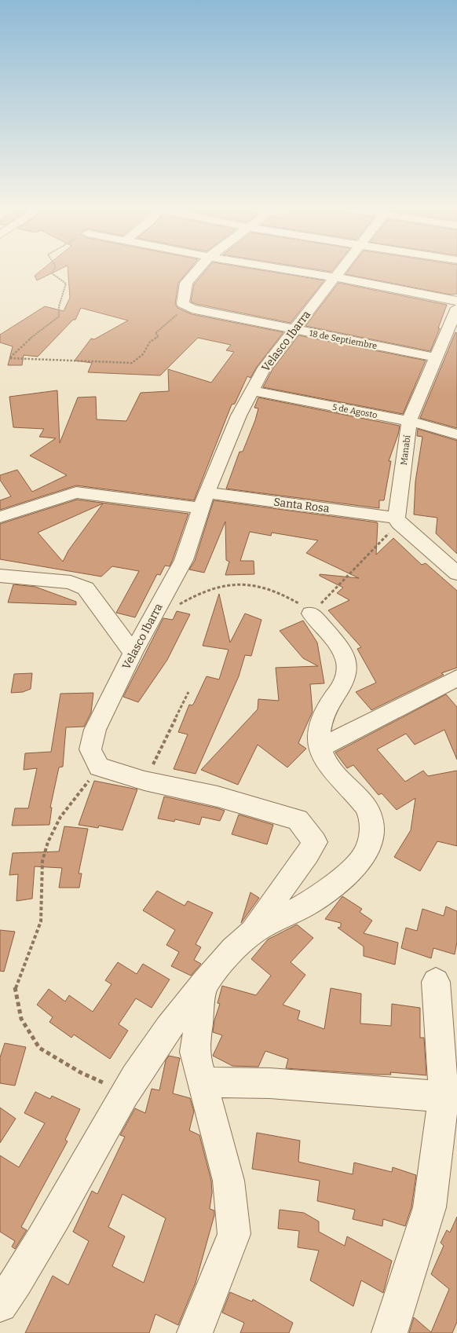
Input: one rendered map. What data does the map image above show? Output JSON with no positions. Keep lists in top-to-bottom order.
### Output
{
  "streets": {
    "street": [
      "18 de Septiembre",
      "Velasco Ibarra",
      "5 de Agosto",
      "Manabí",
      "Santa Rosa"
    ]
  },
  "crossings": [
    ["18 de Septiembre", "Velasco Ibarra"],
    ["18 de Septiembre", "Manabí"],
    ["Velasco Ibarra", "5 de Agosto"],
    ["Velasco Ibarra", "Santa Rosa"],
    ["5 de Agosto", "Manabí"],
    ["Manabí", "Santa Rosa"]
  ]
}
